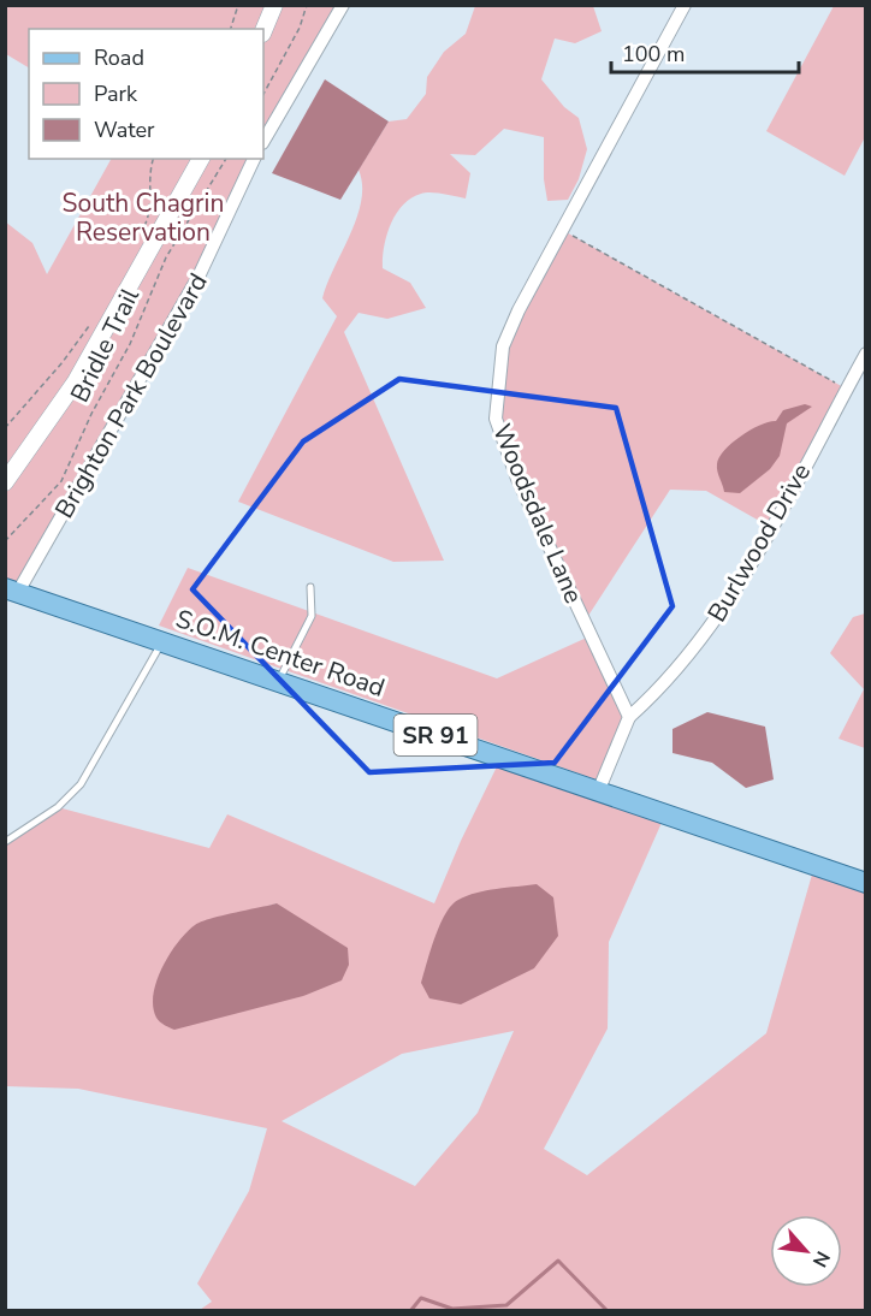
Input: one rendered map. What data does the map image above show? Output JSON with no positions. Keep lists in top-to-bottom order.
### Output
{
  "streets": {
    "main road": ["S.O.M. Center Road", "SR 91"],
    "street": ["Brighton Park Boulevard", "Woodsdale Lane", "Burlwood Drive"],
    "path": ["Bridle Trail"]
  },
  "crossings": [
    ["Brighton Park Boulevard", "S.O.M. Center Road"],
    ["Woodsdale Lane", "Burlwood Drive"]
  ],
  "parks": ["South Chagrin Reservation"],
  "legend": ["Road", "Park", "Water"],
  "scale_bar": "100 m",
  "north": "bottom right"
}
